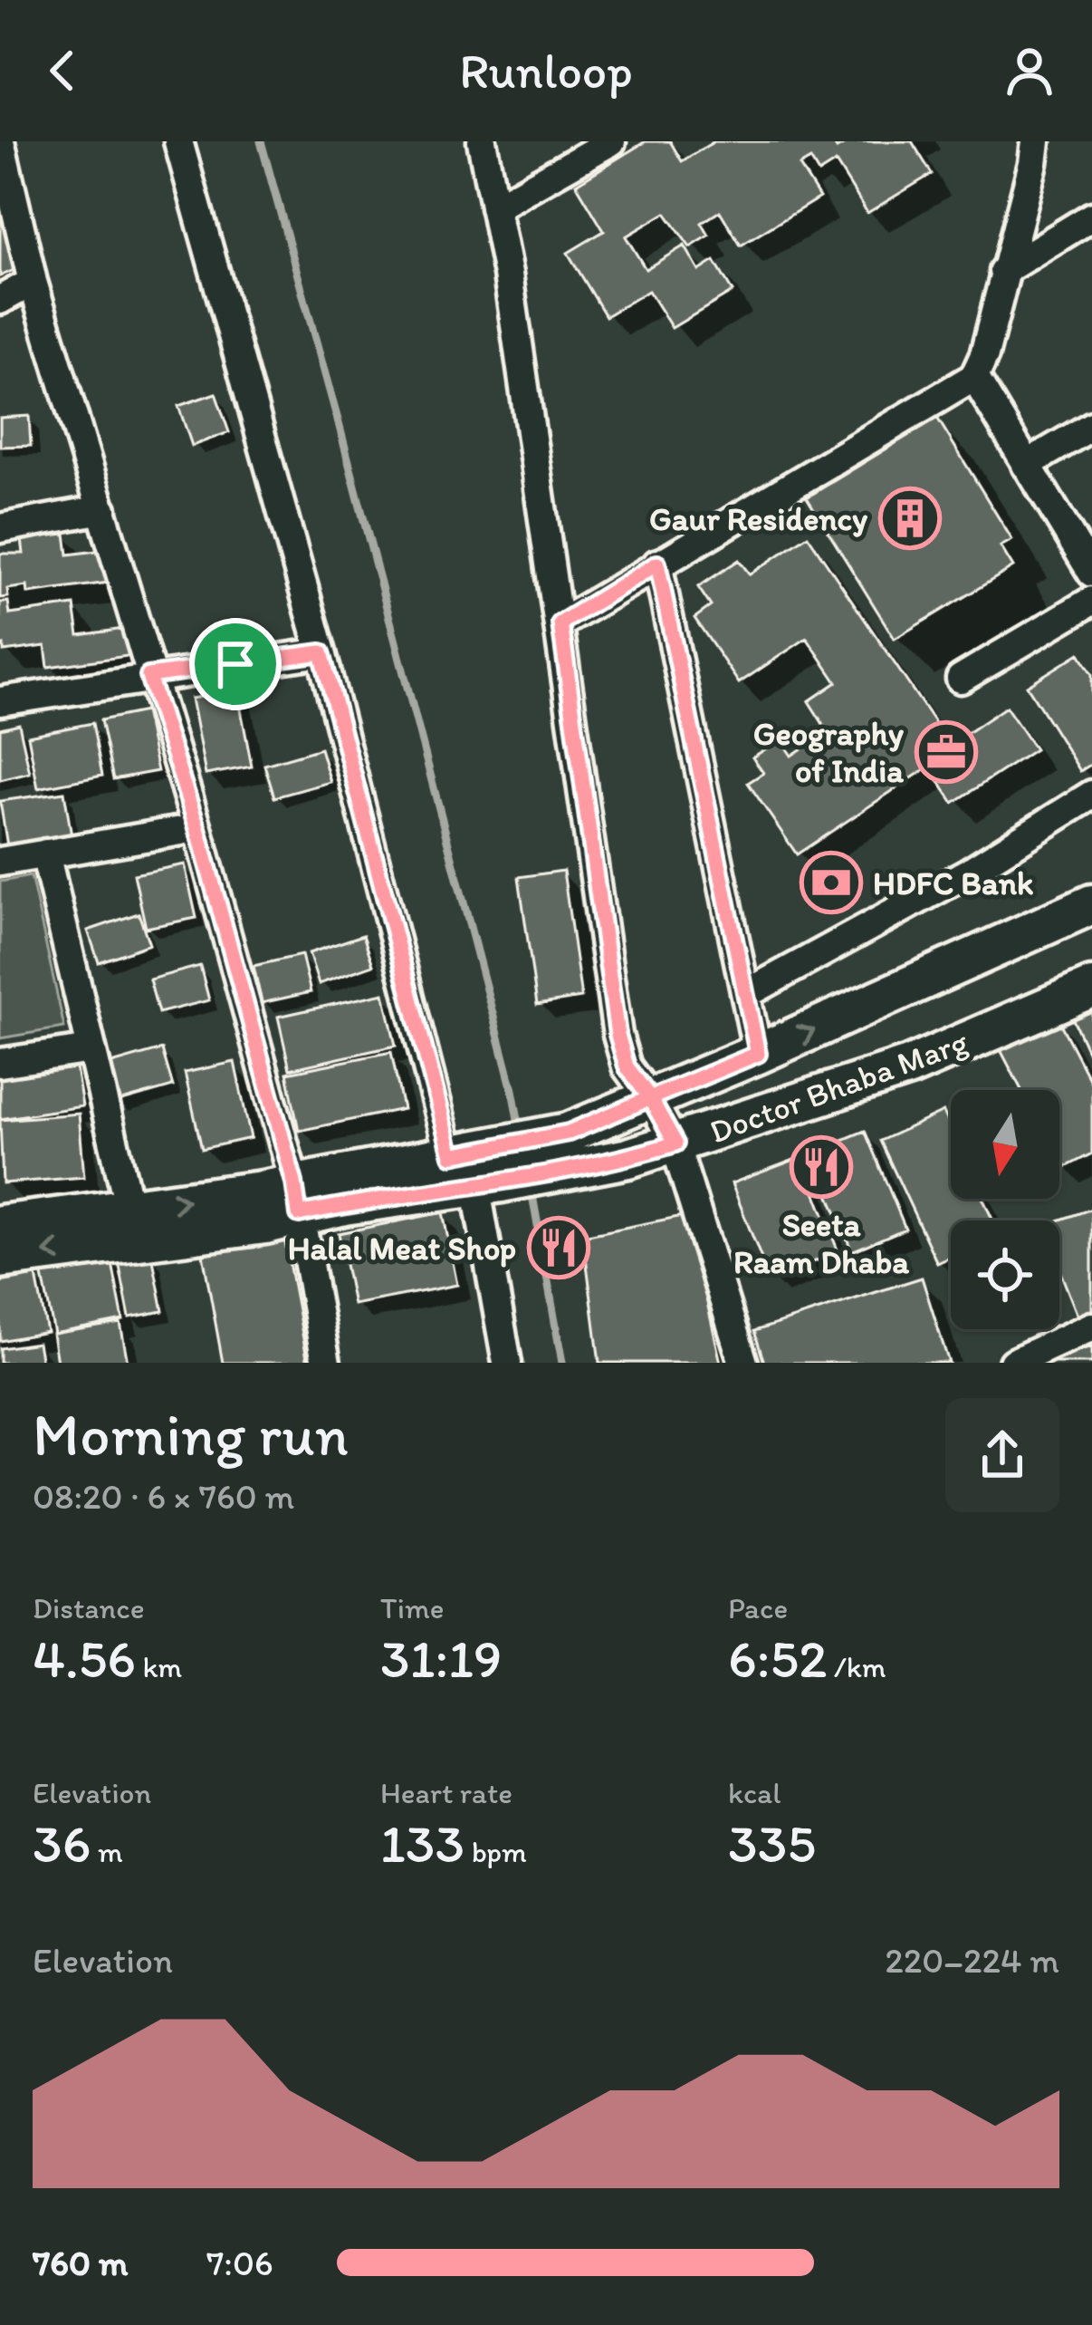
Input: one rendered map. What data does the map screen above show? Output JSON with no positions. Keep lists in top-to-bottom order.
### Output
{
  "streets": {
    "street": ["Doctor Bhaba Marg"]
  },
  "places": {
    "building": ["Gaur Residency"],
    "office": ["Geography of India"],
    "bank": ["HDFC Bank"],
    "restaurant": ["Seeta Raam Dhaba", "Halal Meat Shop"]
  },
  "north": "bottom",
  "page": {
    "header": "Runloop",
    "heading": ["Morning run", "08:20 · 6 × 760 m"],
    "stats": [
      ["Distance", "4.56 km"],
      ["Time", "31:19"],
      ["Pace", "6:52 /km"],
      ["Elevation", "36 m"],
      ["Heart rate", "133 bpm"],
      ["kcal", "335"]
    ],
    "chart": ["Elevation", "220–224 m"],
    "list": [
      {
        "name": "760 m",
        "note": "7:06"
      }
    ]
  }
}
